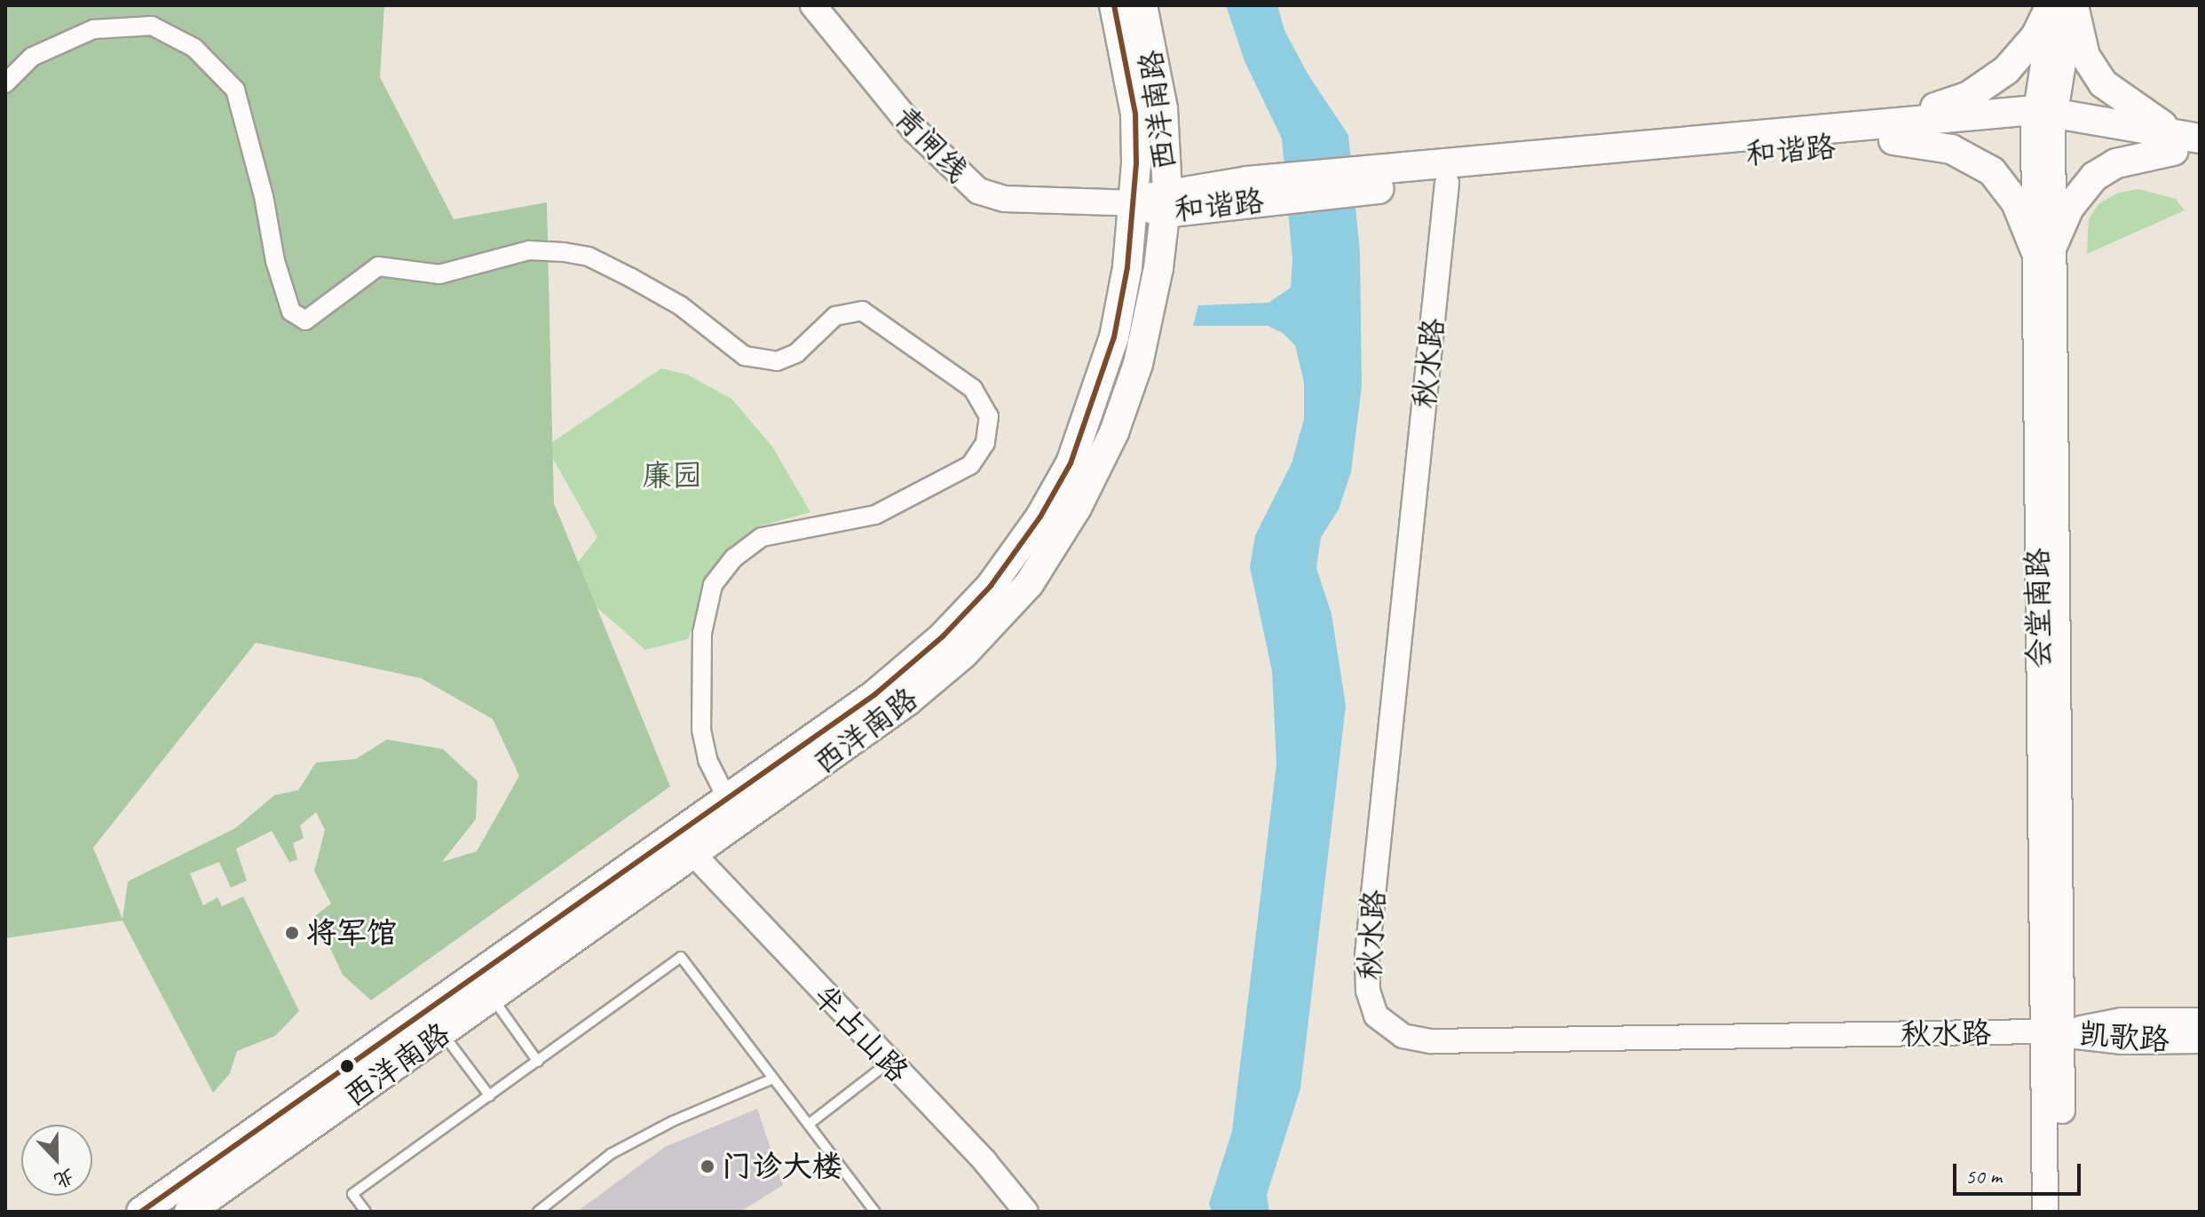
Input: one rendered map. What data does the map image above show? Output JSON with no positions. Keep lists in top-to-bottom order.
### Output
{
  "streets": {
    "main road": [
      "西洋南路",
      "青闸线",
      "和谐路",
      "会堂南路",
      "凯歌路"
    ],
    "street": ["秋水路", "半占山路"]
  },
  "crossings": [
    ["西洋南路", "青闸线"],
    ["西洋南路", "和谐路"],
    ["西洋南路", "半占山路"],
    ["青闸线", "和谐路"],
    ["和谐路", "秋水路"],
    ["和谐路", "会堂南路"],
    ["秋水路", "会堂南路"],
    ["秋水路", "凯歌路"],
    ["会堂南路", "凯歌路"]
  ],
  "parks": ["廉园"],
  "places": ["将军馆", "门诊大楼"],
  "scale_bar": "50 m",
  "north": "bottom"
}
